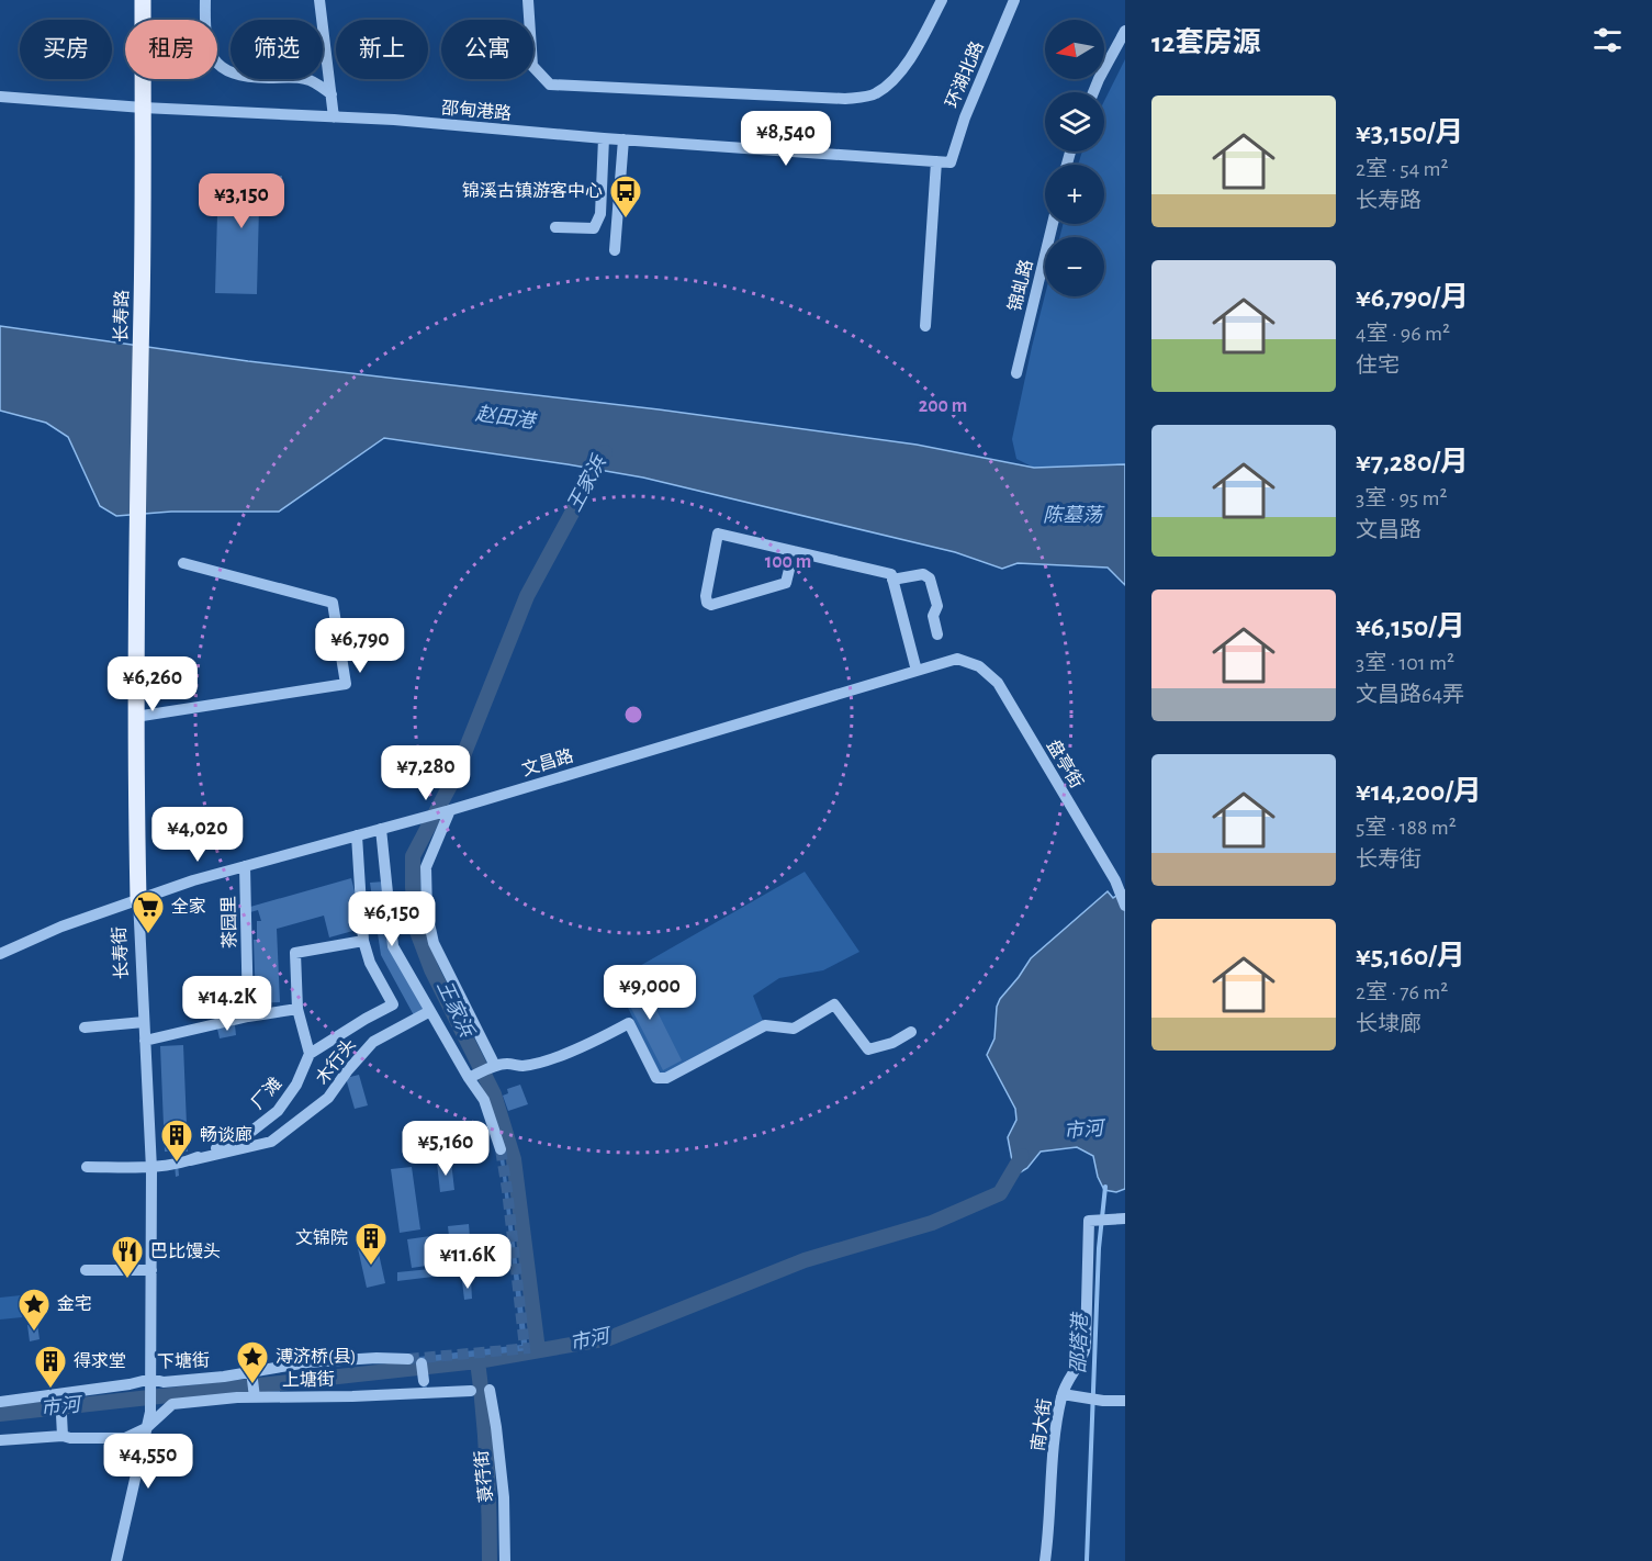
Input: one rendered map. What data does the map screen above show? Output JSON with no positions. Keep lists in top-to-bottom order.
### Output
{
  "streets": {
    "main road": ["长寿路", "长寿街"],
    "street": [
      "环湖北路",
      "邵甸港路",
      "锦虬路",
      "文昌路",
      "盘亭街",
      "茶园里",
      "木行头",
      "厂滩",
      "下塘街",
      "上塘街",
      "南大街",
      "菉荇街"
    ]
  },
  "crossings": [
    ["环湖北路", "邵甸港路"],
    ["邵甸港路", "长寿路"],
    ["长寿路", "长寿街"],
    ["文昌路", "盘亭街"],
    ["文昌路", "茶园里"],
    ["文昌路", "长寿街"],
    ["长寿街", "厂滩"],
    ["长寿街", "下塘街"],
    ["木行头", "厂滩"]
  ],
  "water": [
    "赵田港",
    "王家浜",
    "陈墓荡",
    "市河",
    "邵塔港"
  ],
  "places": {
    "bus stop": ["锦溪古镇游客中心"],
    "supermarket": ["全家"],
    "building": ["畅谈廊", "文锦院", "得求堂"],
    "restaurant": ["巴比馒头"],
    "place": ["金宅", "溥济桥(县)"]
  },
  "north": "left",
  "page": {
    "heading": "12套房源",
    "map_buttons": ["+", "−"],
    "chip": [
      "买房",
      "租房",
      "筛选",
      "新上",
      "公寓"
    ],
    "list": [
      {
        "name": "¥3,150/月",
        "note": "2室 · 54 m² · 长寿路"
      },
      {
        "name": "¥6,790/月",
        "note": "4室 · 96 m² · 住宅"
      },
      {
        "name": "¥7,280/月",
        "note": "3室 · 95 m² · 文昌路"
      },
      {
        "name": "¥6,150/月",
        "note": "3室 · 101 m² · 文昌路64弄"
      },
      {
        "name": "¥14,200/月",
        "note": "5室 · 188 m² · 长寿街"
      },
      {
        "name": "¥5,160/月",
        "note": "2室 · 76 m² · 长埭廊"
      }
    ],
    "price": [
      "¥8,540",
      "¥3,150",
      "¥6,790",
      "¥6,260",
      "¥7,280",
      "¥4,020",
      "¥6,150",
      "¥9,000",
      "¥14.2K",
      "¥5,160",
      "¥11.6K",
      "¥4,550"
    ]
  },
  "rings": ["200 m", "100 m"]
}
